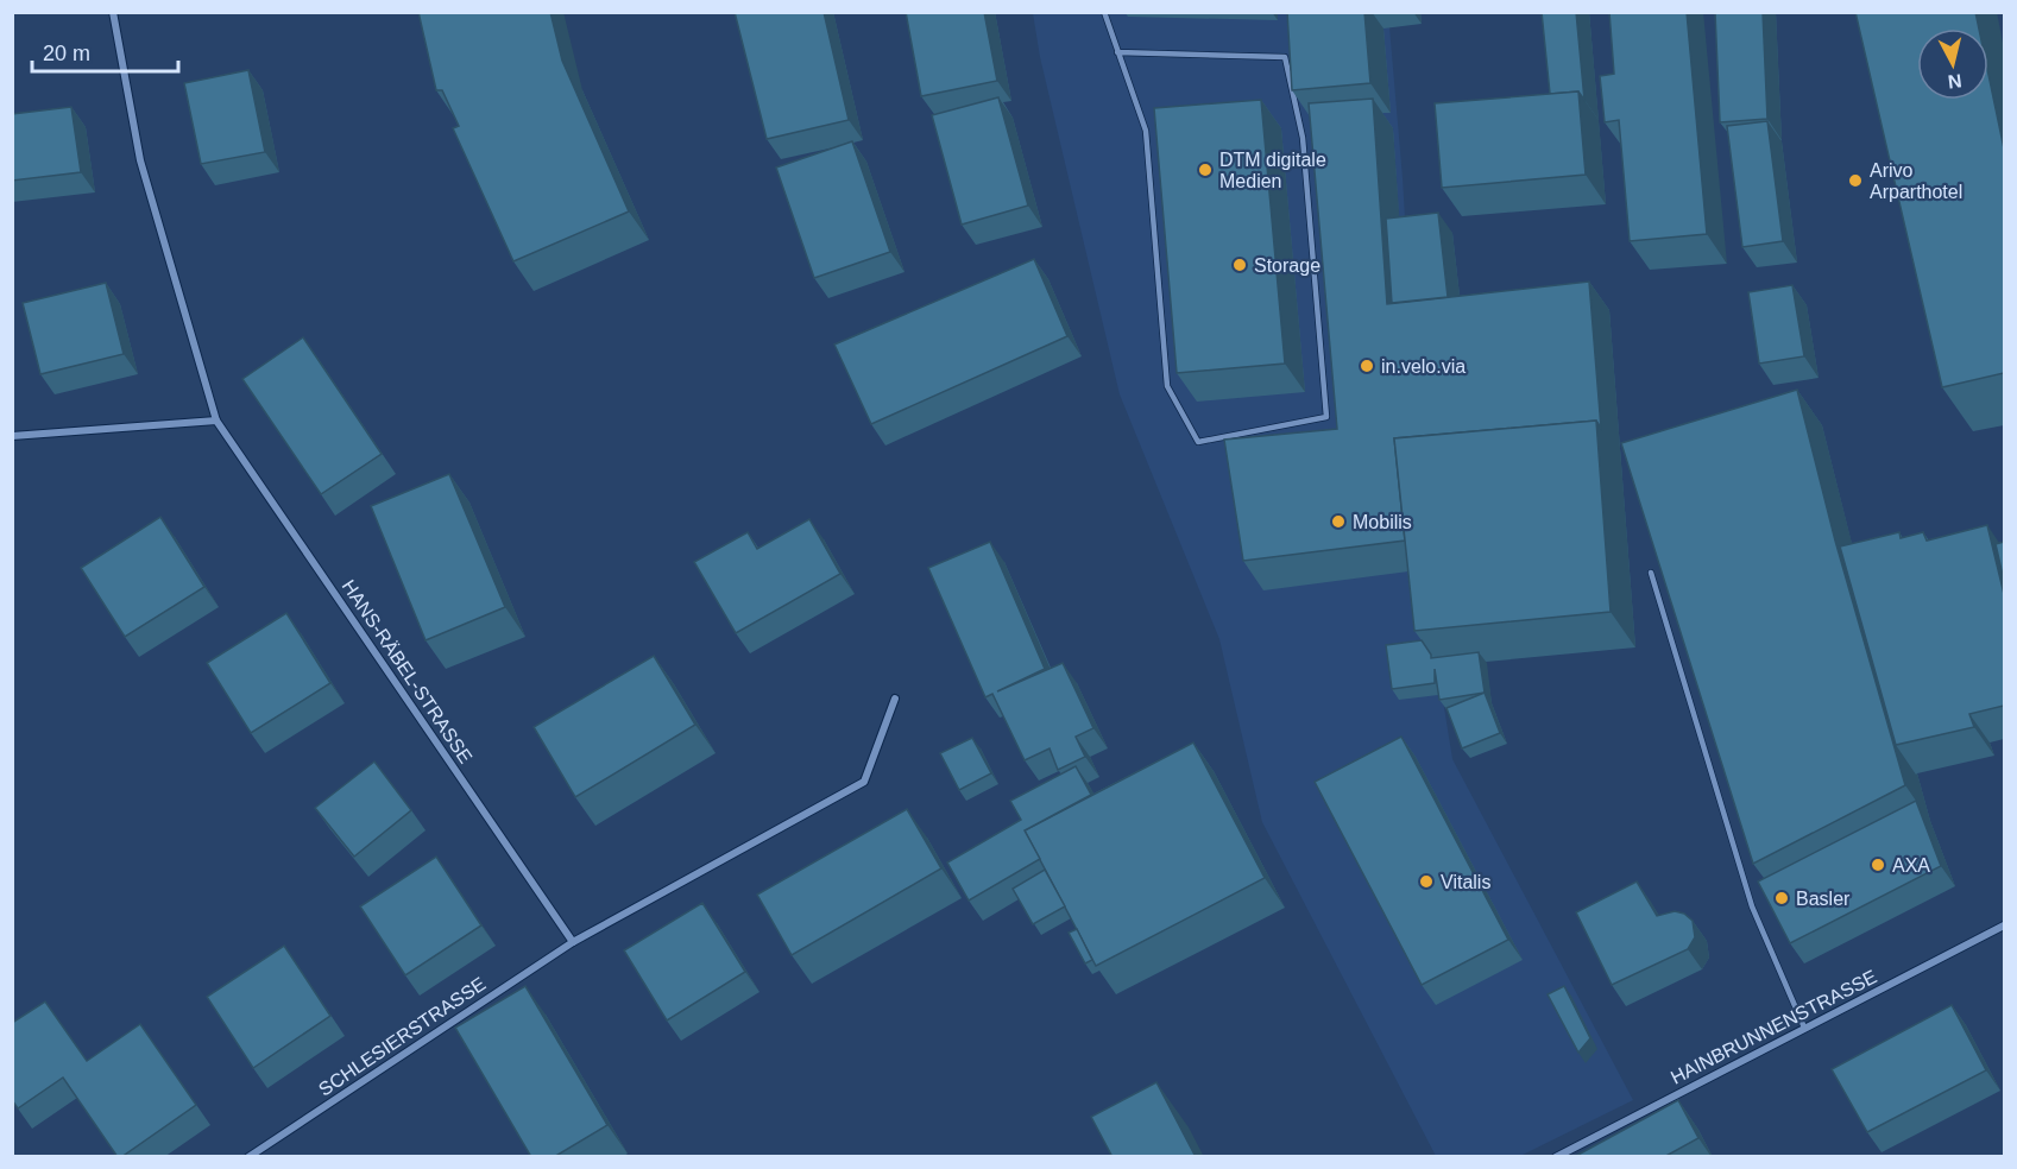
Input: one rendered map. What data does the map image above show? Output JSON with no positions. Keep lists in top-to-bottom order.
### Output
{
  "streets": {
    "street": ["HANS-RÄBEL-STRASSE", "HAINBRUNNENSTRASSE", "SCHLESIERSTRASSE"]
  },
  "crossings": [
    ["HANS-RÄBEL-STRASSE", "SCHLESIERSTRASSE"]
  ],
  "places": [
    "DTM digitale Medien",
    "Arivo Arparthotel",
    "Storage",
    "in.velo.via",
    "Mobilis",
    "AXA",
    "Vitalis",
    "Basler"
  ],
  "scale_bar": "20 m",
  "north": "bottom"
}
